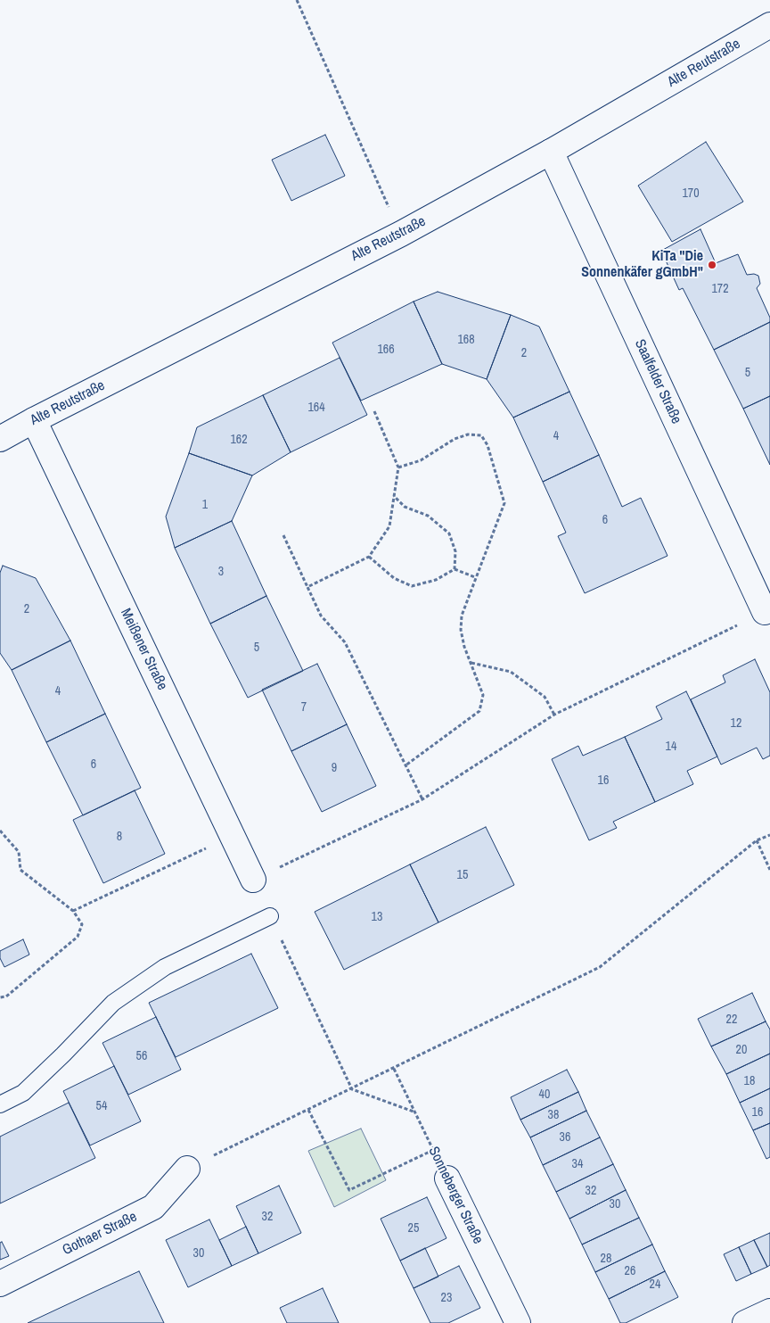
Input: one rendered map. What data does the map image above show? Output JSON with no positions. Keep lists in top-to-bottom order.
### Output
{
  "streets": {
    "street": [
      "Alte Reutstraße",
      "Saalfelder Straße",
      "Meißener Straße",
      "Sonneberger Straße",
      "Gothaer Straße"
    ]
  },
  "crossings": [
    ["Alte Reutstraße", "Saalfelder Straße"],
    ["Alte Reutstraße", "Meißener Straße"]
  ],
  "places": ["KiTa \"Die Sonnenkäfer gGmbH\""],
  "house_numbers": [
    "170",
    "172",
    "168",
    "166",
    "2",
    "5",
    "164",
    "4",
    "162",
    "1",
    "6",
    "3",
    "2",
    "5",
    "4",
    "7",
    "12",
    "14",
    "6",
    "9",
    "16",
    "8",
    "15",
    "13",
    "22",
    "20",
    "56",
    "18",
    "40",
    "54",
    "16",
    "38",
    "36",
    "34",
    "32",
    "30",
    "32",
    "25",
    "30",
    "28",
    "26",
    "24",
    "23"
  ]
}
